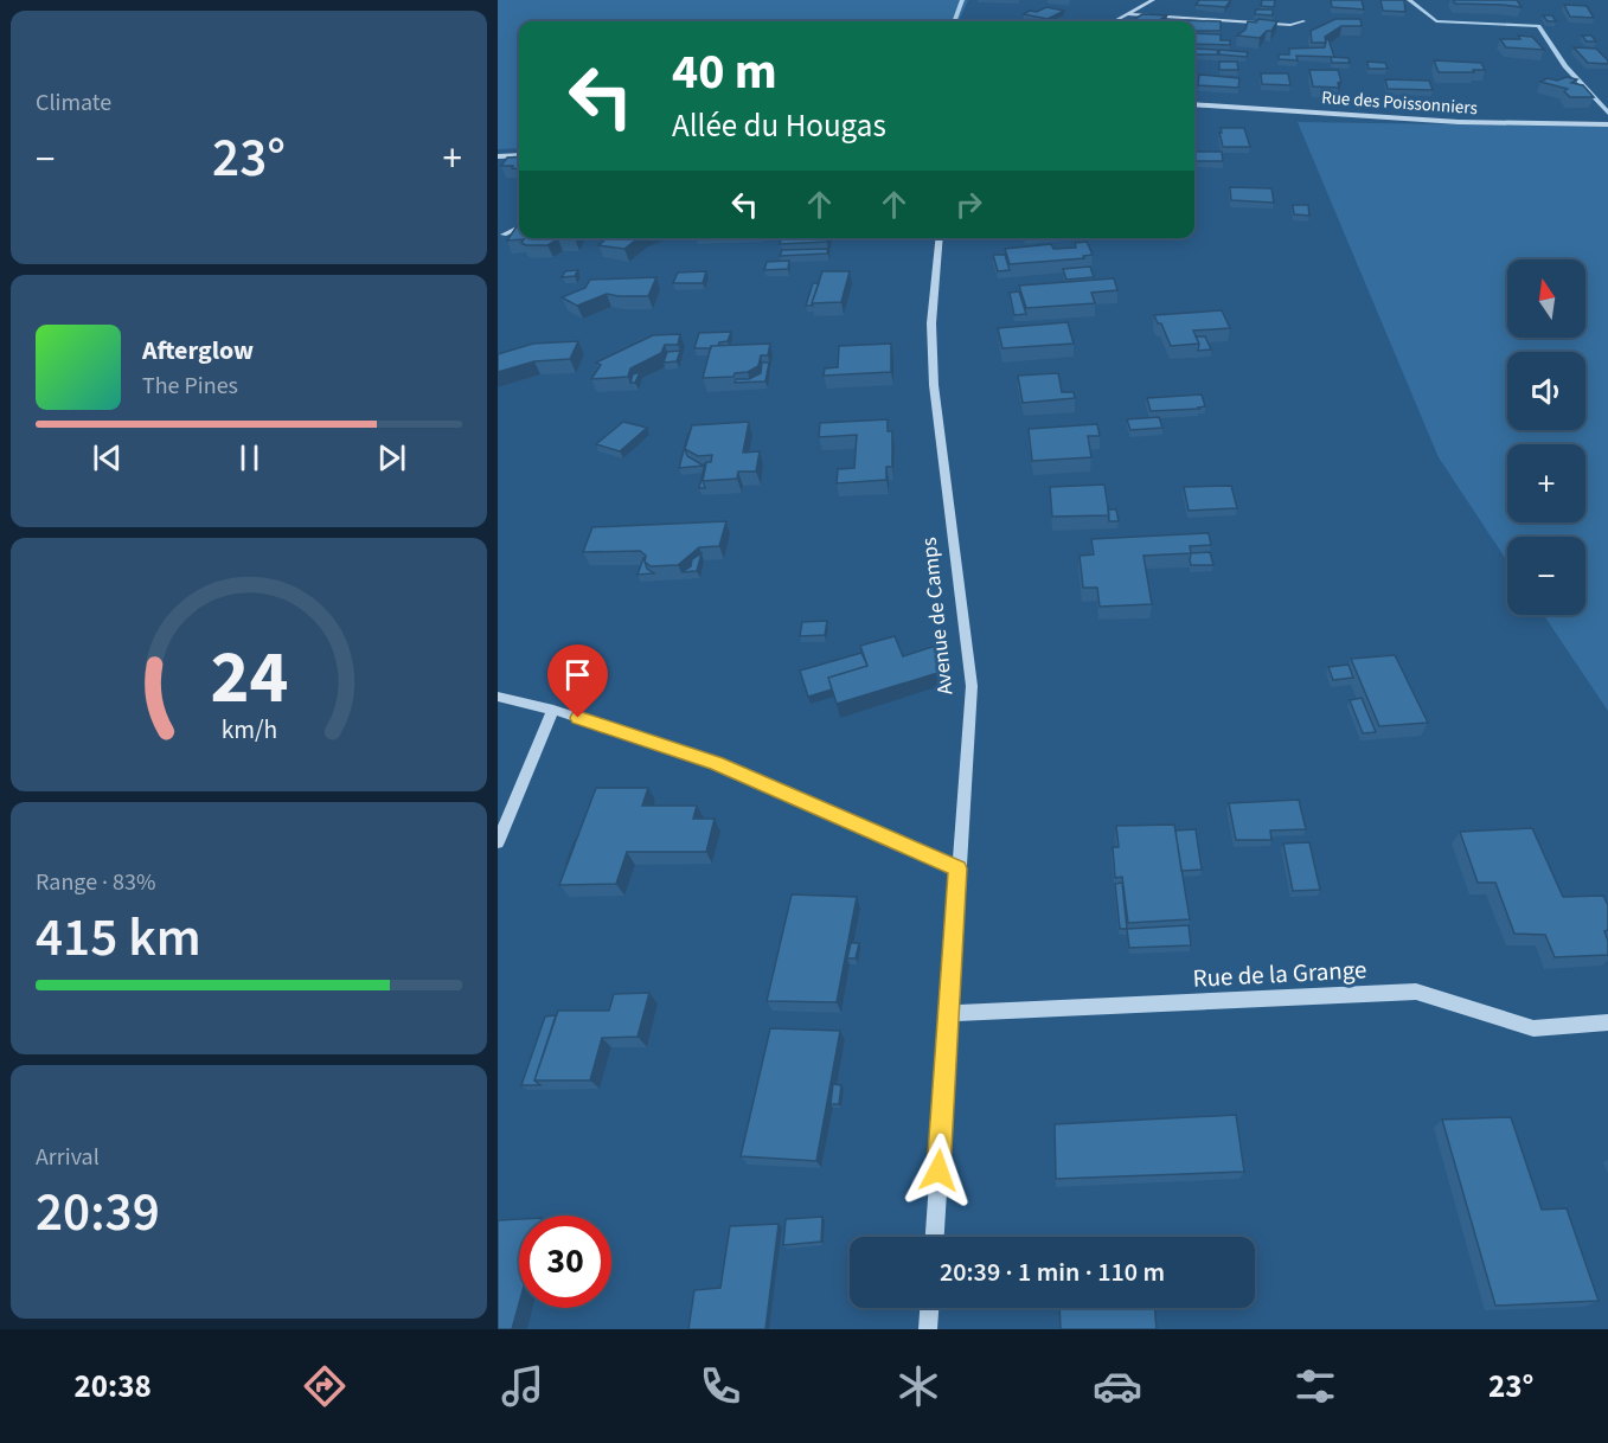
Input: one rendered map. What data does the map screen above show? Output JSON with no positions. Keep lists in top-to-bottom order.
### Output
{
  "streets": {
    "street": ["Rue des Poissonniers", "Avenue de Camps", "Rue de la Grange"]
  },
  "crossings": [
    ["Avenue de Camps", "Rue de la Grange"]
  ],
  "north": "top",
  "page": {
    "tile": [
      "Climate",
      ["Range · 83%", "415 km"],
      ["Arrival", "20:39"]
    ],
    "turn": ["40 m", "Allée du Hougas"],
    "heat": ["−", "23°", "+"],
    "map_buttons": ["+", "−"],
    "song": ["Afterglow", "The Pines"],
    "limit": "30",
    "trip": "20:39 · 1 min · 110 m",
    "tabs": ["20:38", "23°"],
    "gauge": ["24", "km/h"]
  }
}
